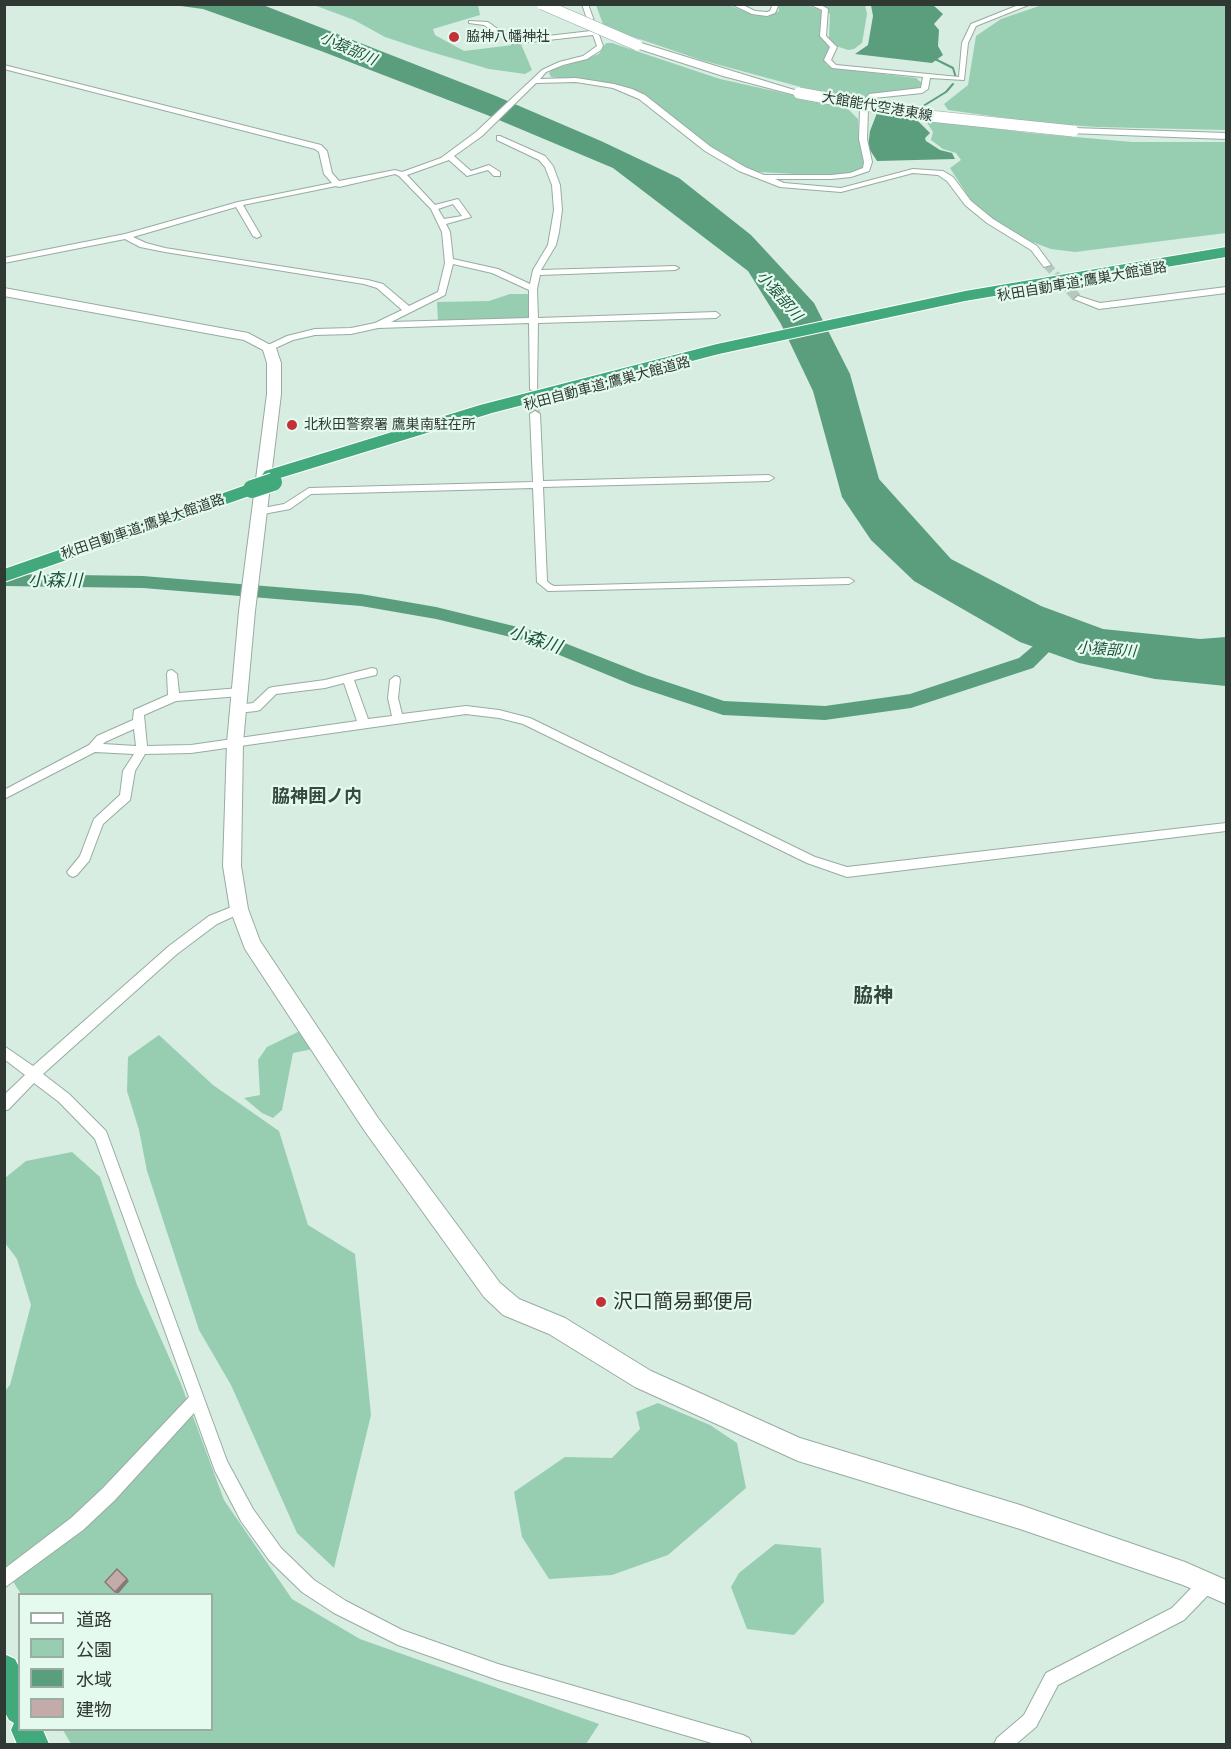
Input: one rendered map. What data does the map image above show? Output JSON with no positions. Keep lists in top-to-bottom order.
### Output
{
  "streets": {
    "highway": ["秋田自動車道;鷹巣大館道路"],
    "street": ["大館能代空港東線"]
  },
  "districts": ["脇神囲ノ内", "脇神"],
  "water": ["小猿部川", "小森川"],
  "places": ["脇神八幡神社", "北秋田警察署 鷹巣南駐在所", "沢口簡易郵便局"],
  "legend": [
    "道路",
    "公園",
    "水域",
    "建物"
  ]
}
